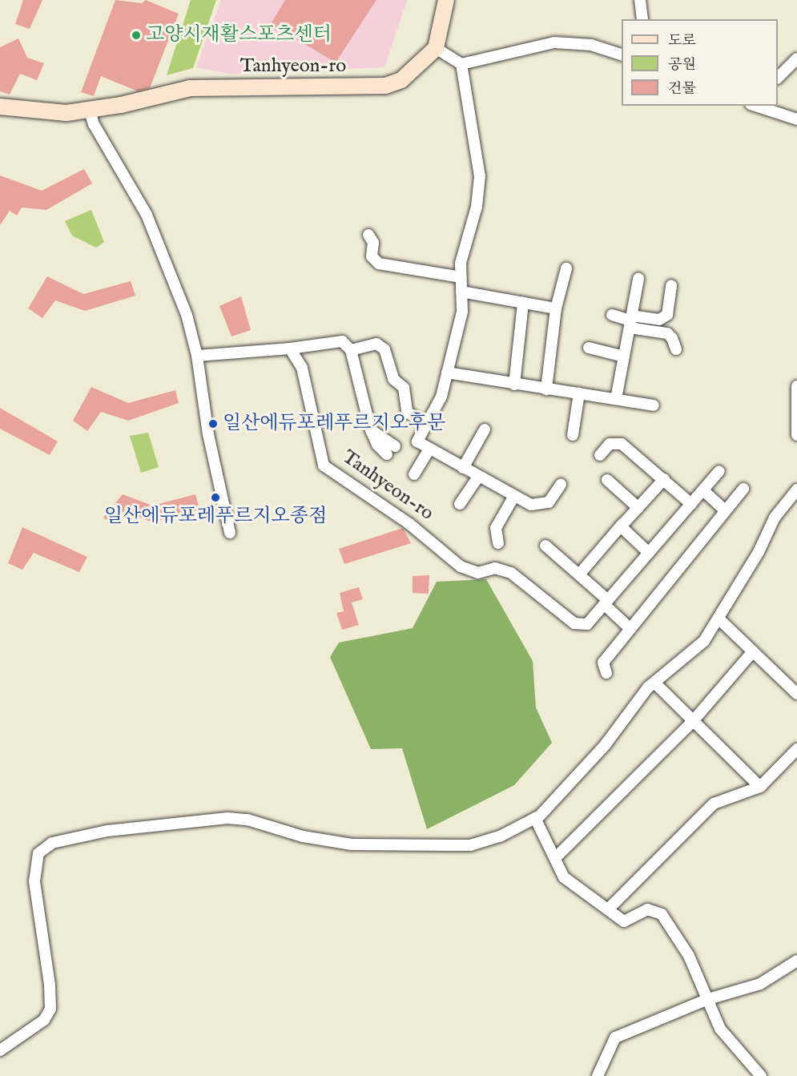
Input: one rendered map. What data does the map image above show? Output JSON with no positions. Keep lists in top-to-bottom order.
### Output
{
  "streets": {
    "main road": ["Tanhyeon-ro"]
  },
  "places": ["고양시재활스포츠센터", "일산에듀포레푸르지오후문", "일산에듀포레푸르지오종점"],
  "legend": ["도로", "공원", "건물"]
}
